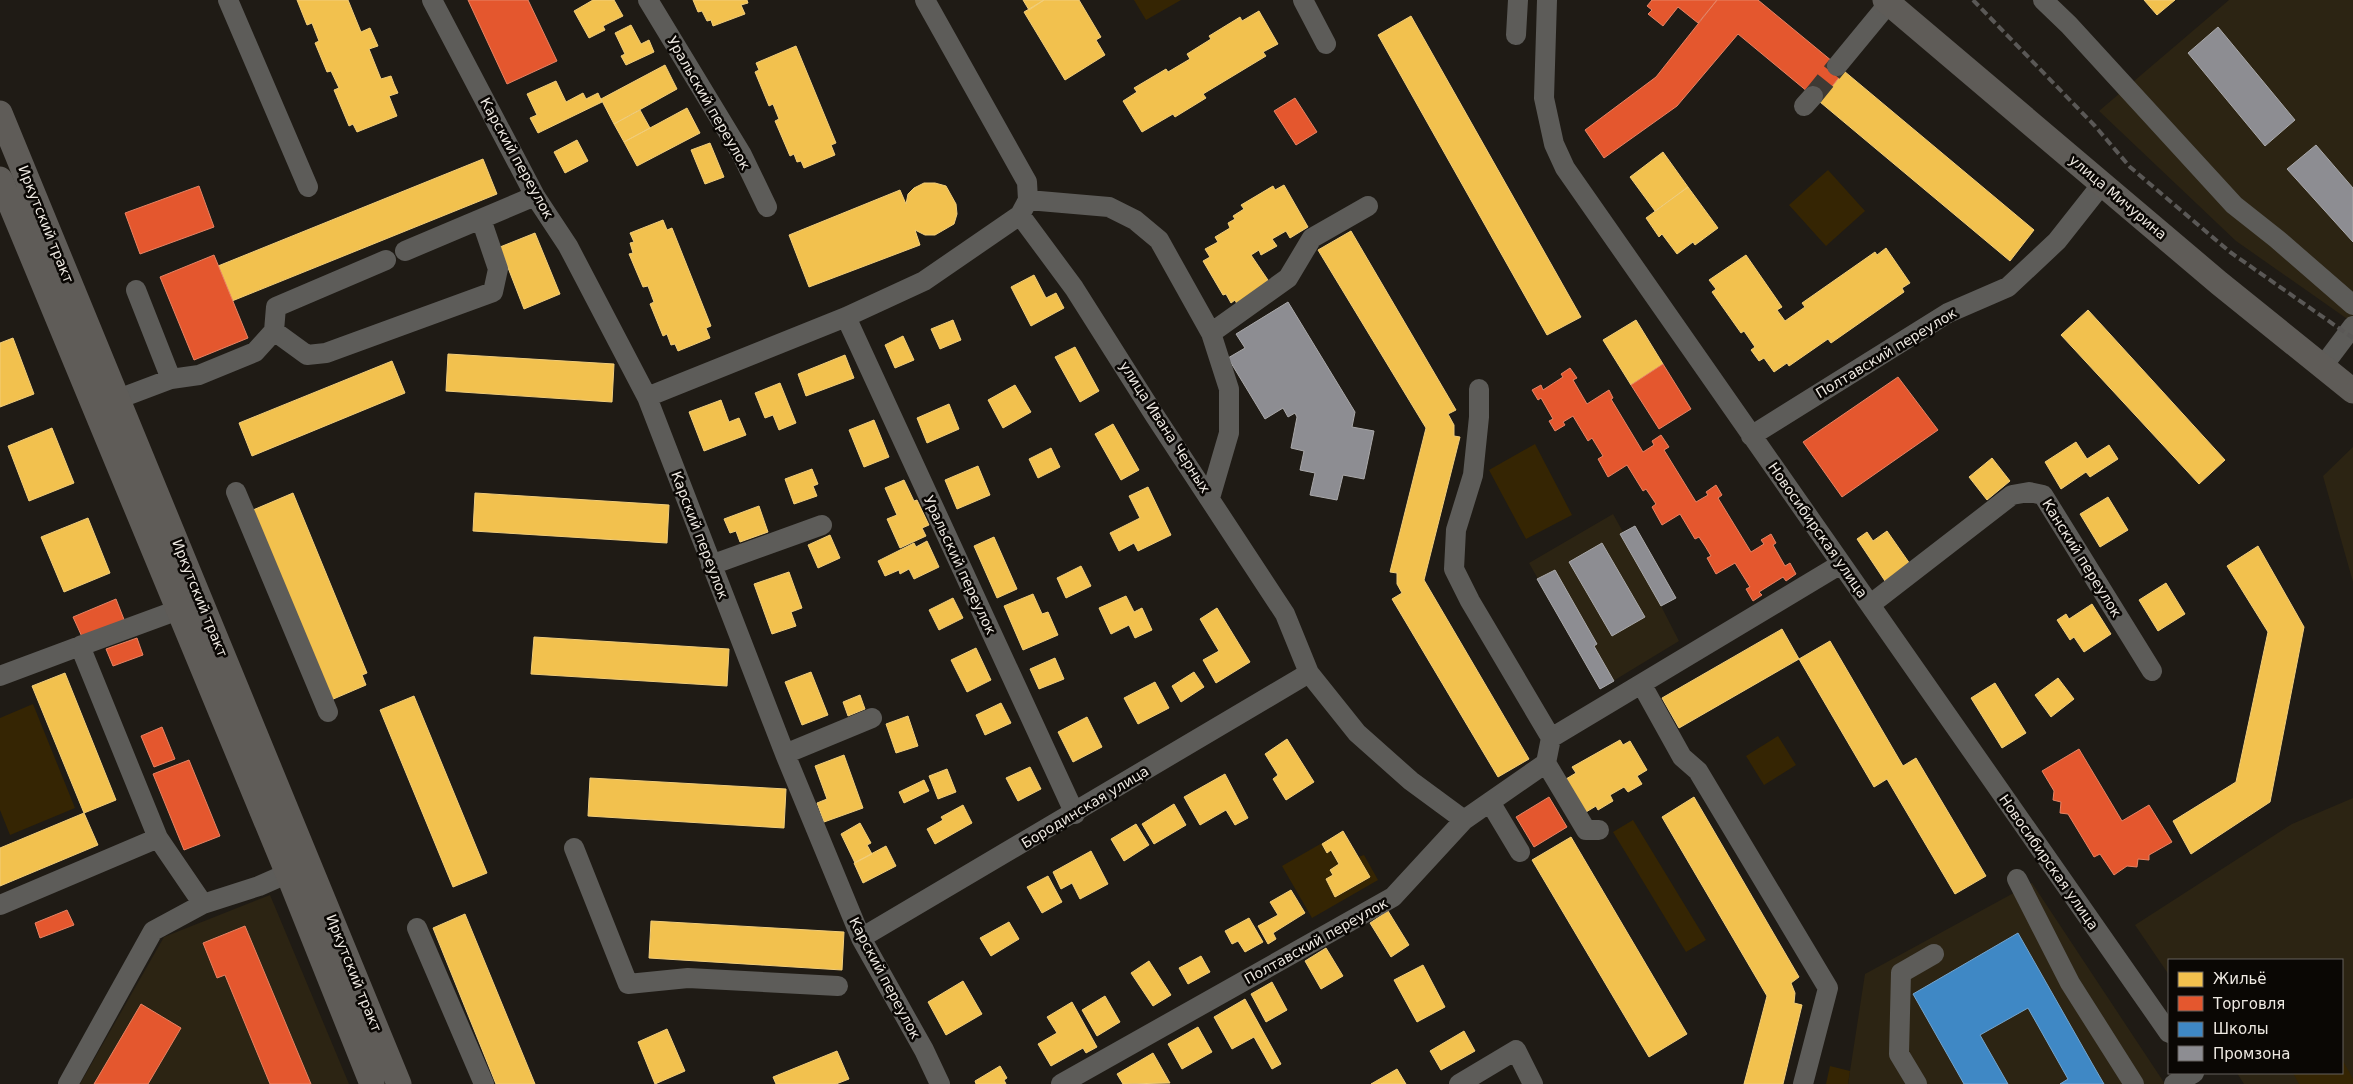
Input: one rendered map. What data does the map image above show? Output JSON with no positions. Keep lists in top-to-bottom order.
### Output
{
  "streets": {
    "main road": ["улица Мичурина", "Иркутский тракт"],
    "street": [
      "Уральский переулок",
      "Карский переулок",
      "Полтавский переулок",
      "улица Ивана Черных",
      "Новосибирская улица",
      "Канский переулок",
      "Бородинская улица"
    ]
  },
  "crossings": [
    ["Уральский переулок", "Бородинская улица"],
    ["Карский переулок", "Бородинская улица"],
    ["улица Мичурина", "Полтавский переулок"],
    ["Полтавский переулок", "улица Ивана Черных"],
    ["Полтавский переулок", "Новосибирская улица"],
    ["улица Ивана Черных", "Бородинская улица"],
    ["Новосибирская улица", "Канский переулок"]
  ],
  "legend": [
    "Жильё",
    "Торговля",
    "Школы",
    "Промзона"
  ]
}
